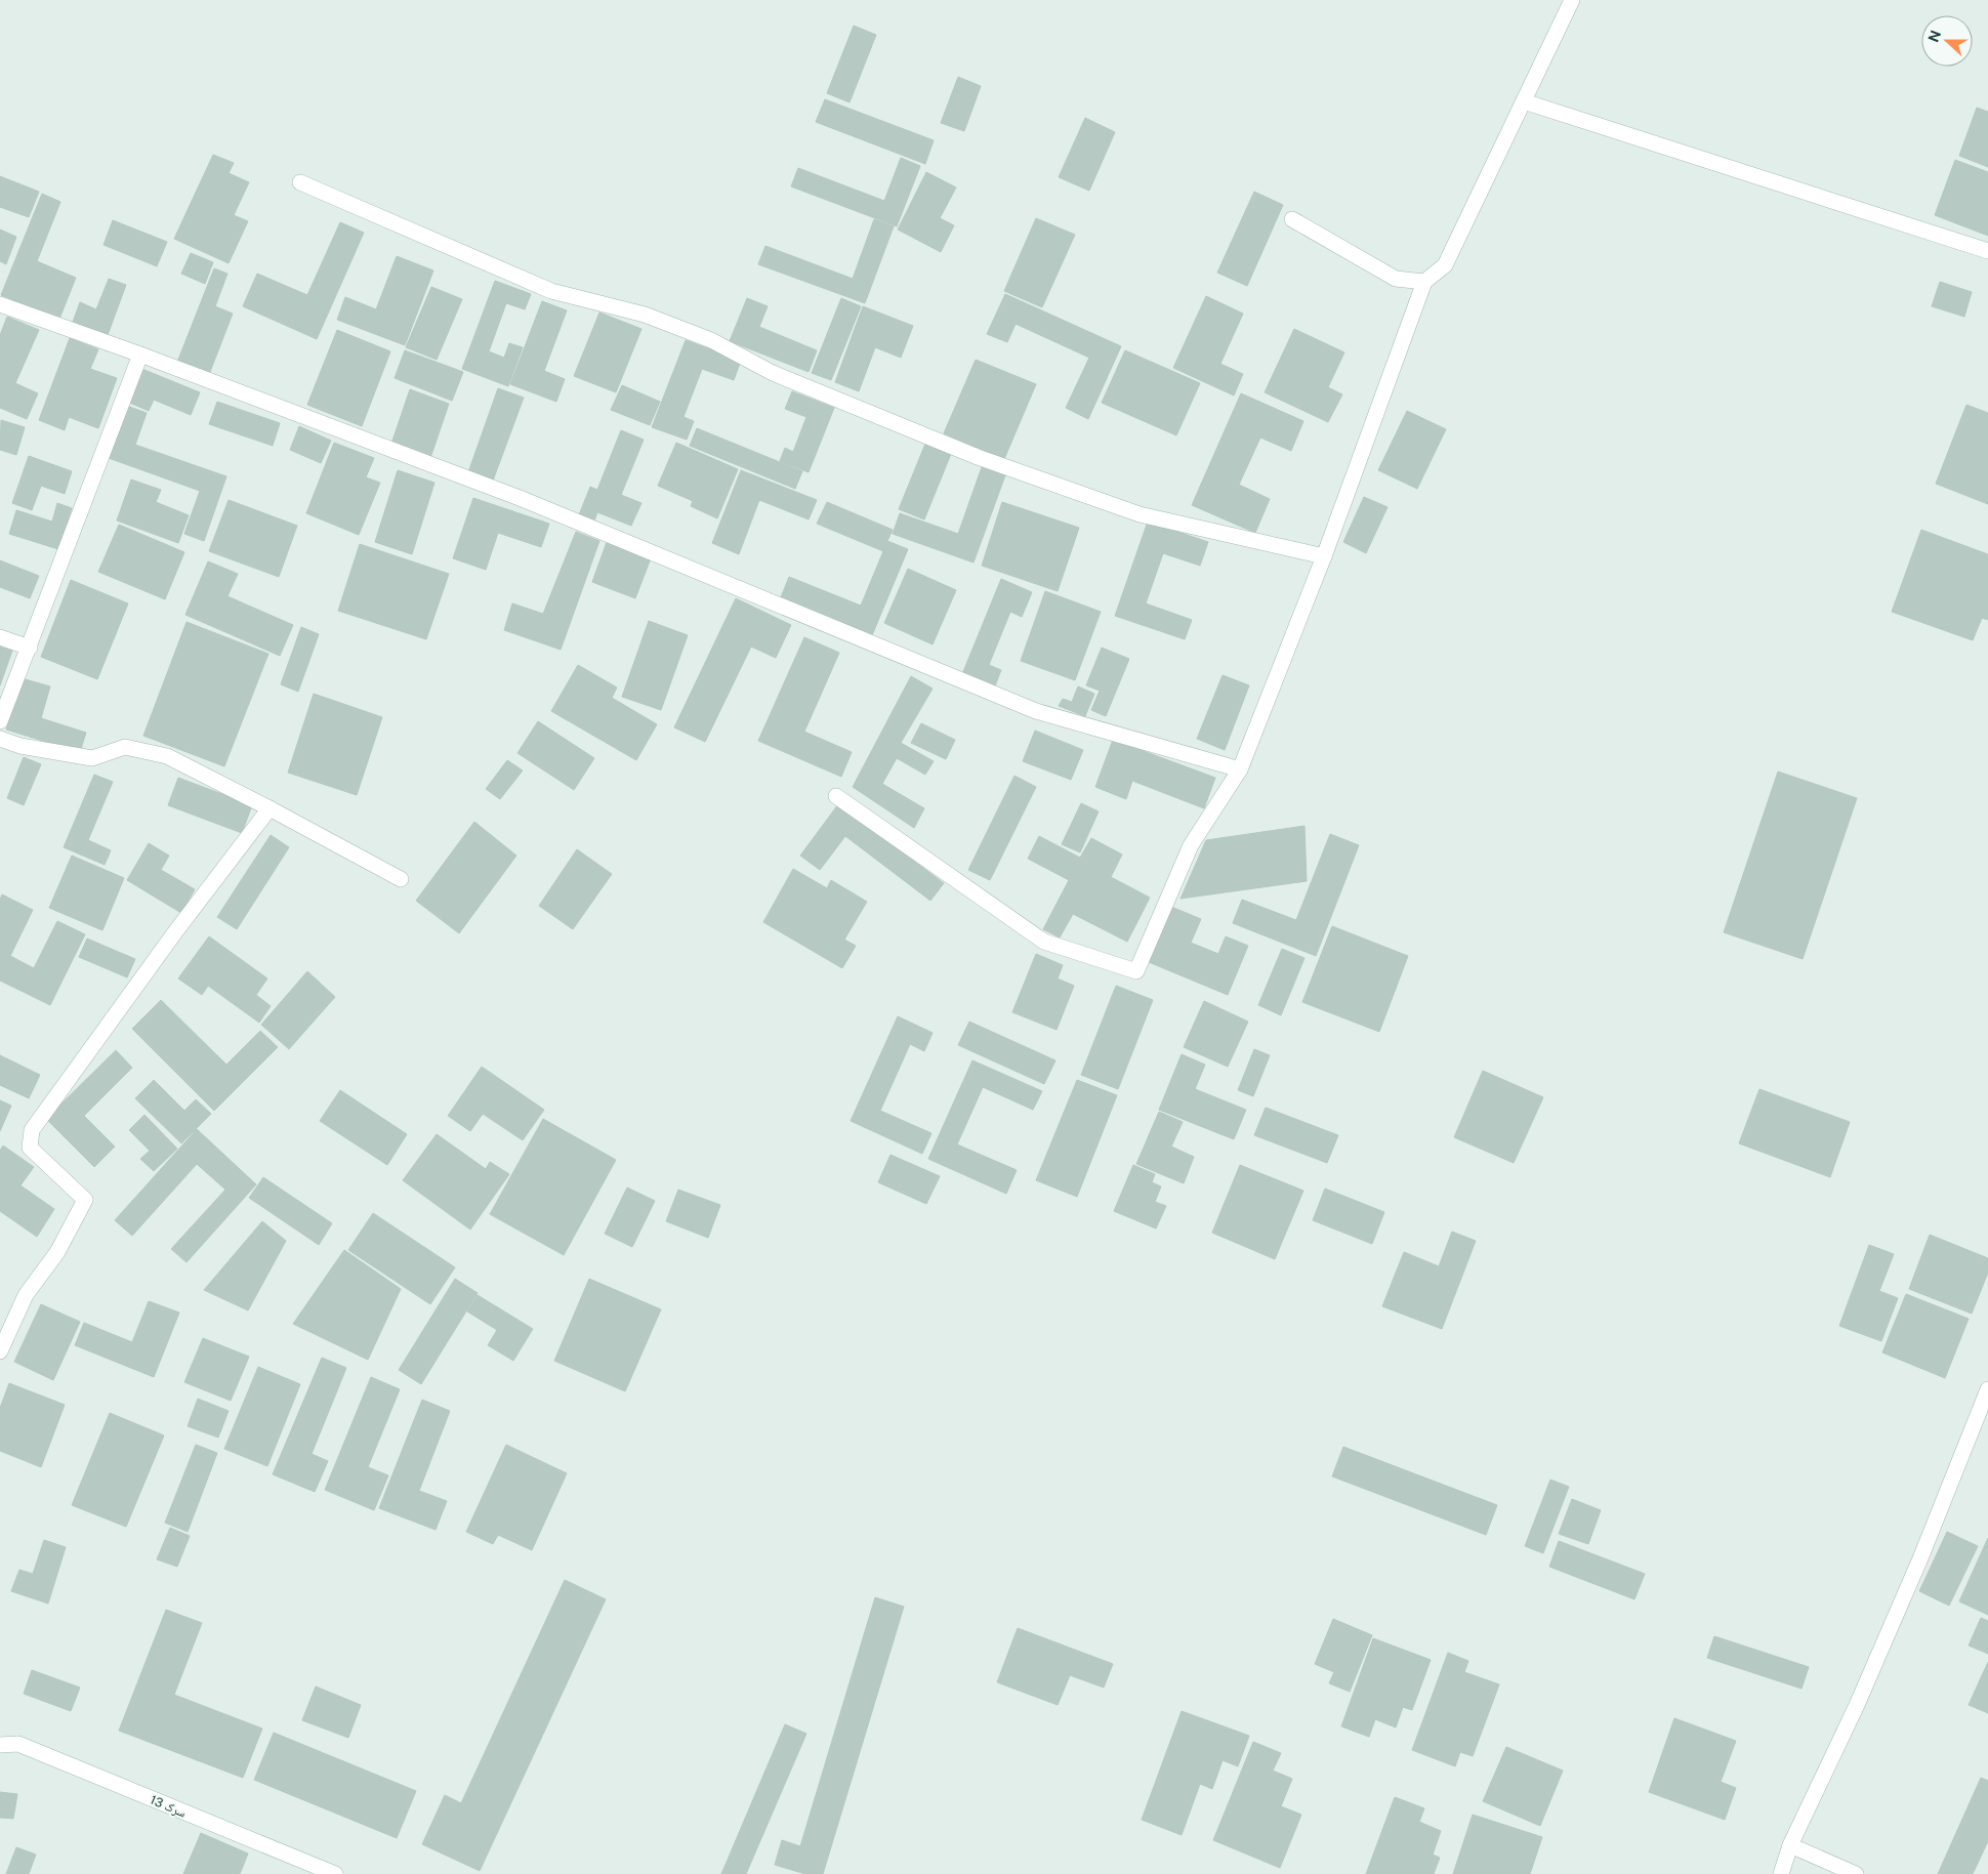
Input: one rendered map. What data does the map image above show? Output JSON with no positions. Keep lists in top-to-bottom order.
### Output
{
  "streets": {
    "street": ["سرک 13"]
  },
  "north": "left"
}
